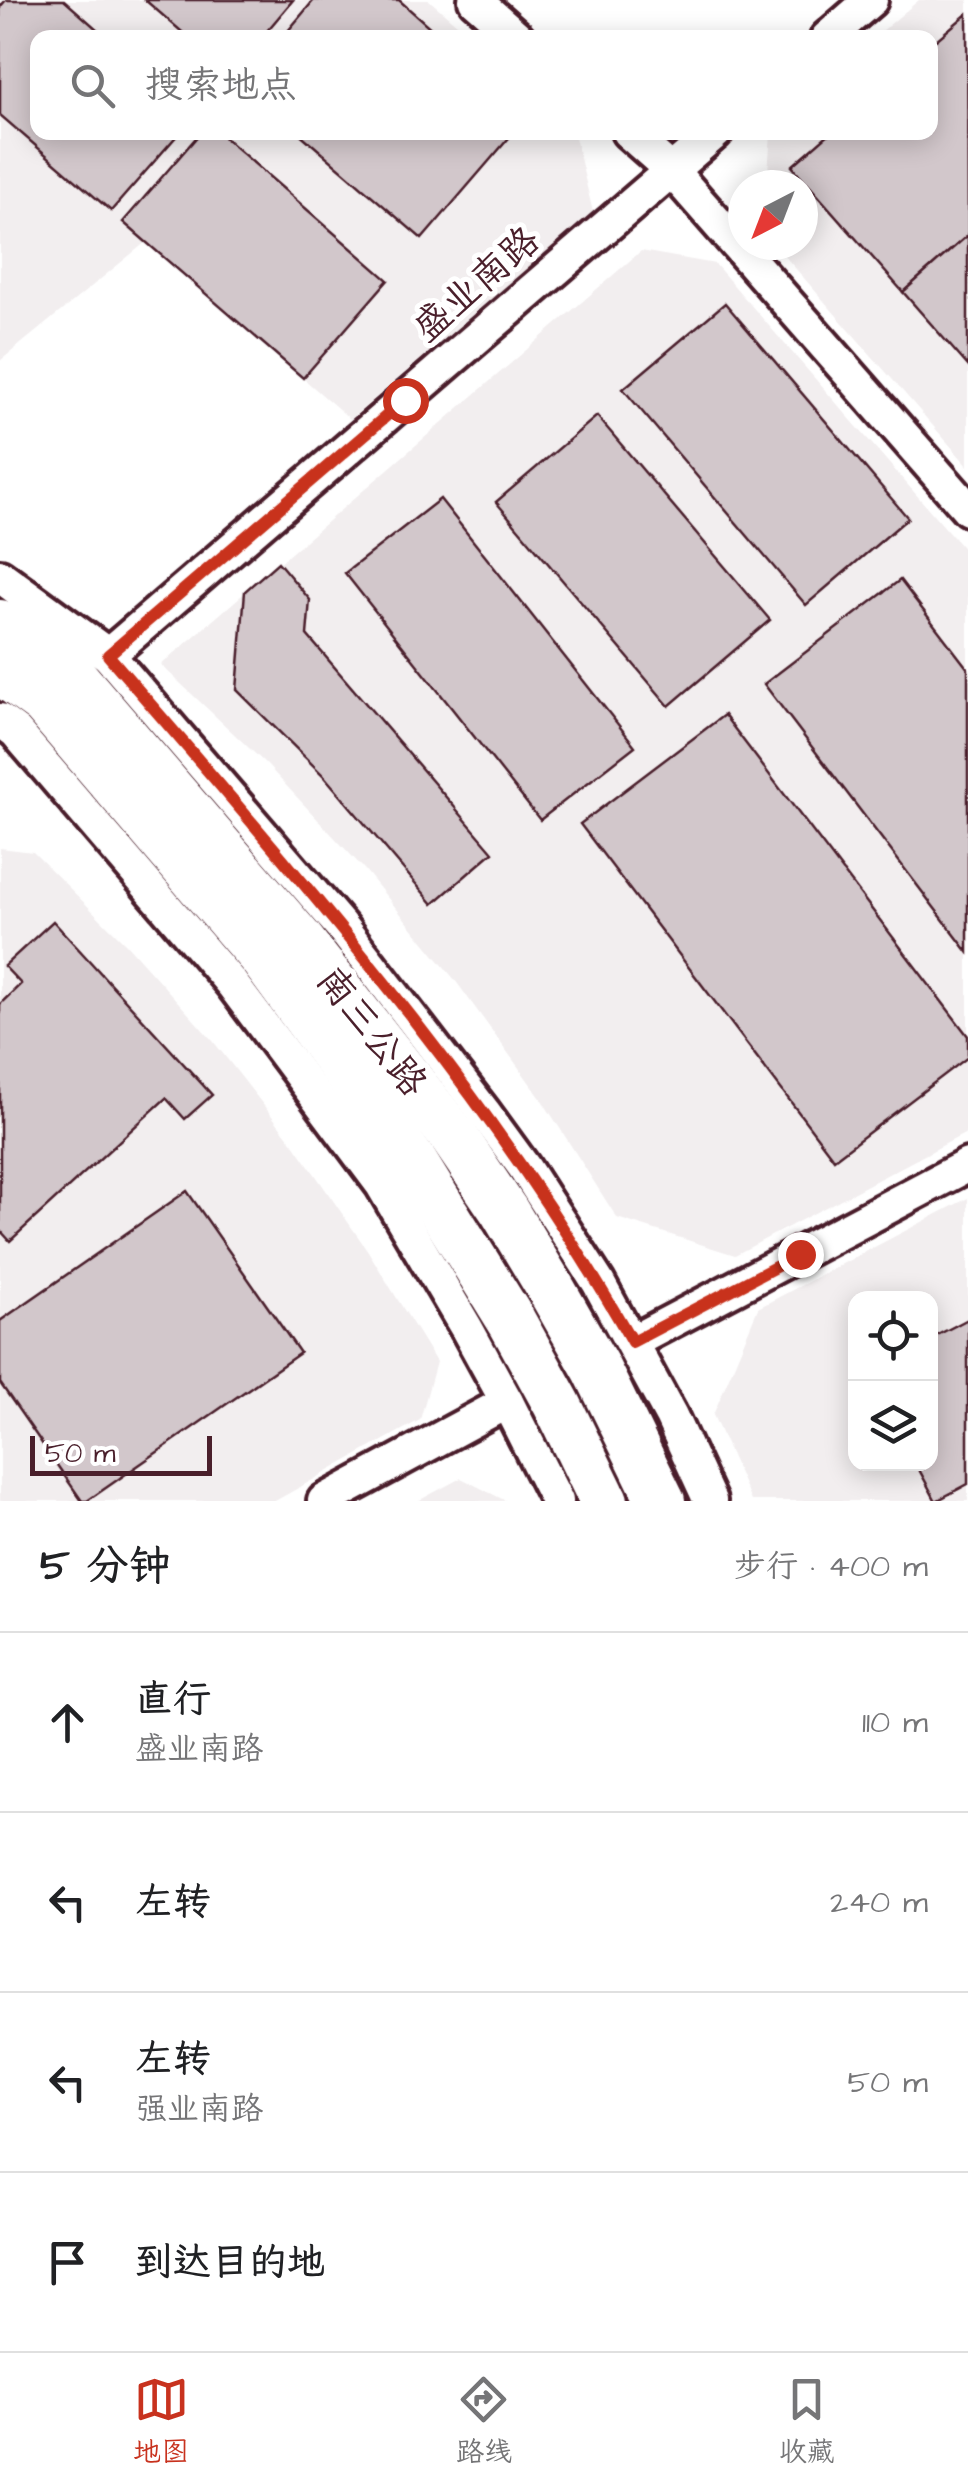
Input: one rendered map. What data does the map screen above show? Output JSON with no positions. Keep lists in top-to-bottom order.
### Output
{
  "streets": {
    "highway": ["南三公路"],
    "street": ["盛业南路"]
  },
  "scale_bar": "50 m",
  "north": "bottom left",
  "page": {
    "search": "搜索地点",
    "scale": "50 m",
    "heading": ["5 分钟", "步行 · 400 m"],
    "list": [
      ["直行", "盛业南路", "110 m"],
      ["左转", "240 m"],
      ["左转", "强业南路", "50 m"],
      "到达目的地"
    ],
    "nav": ["地图", "路线", "收藏"]
  }
}
